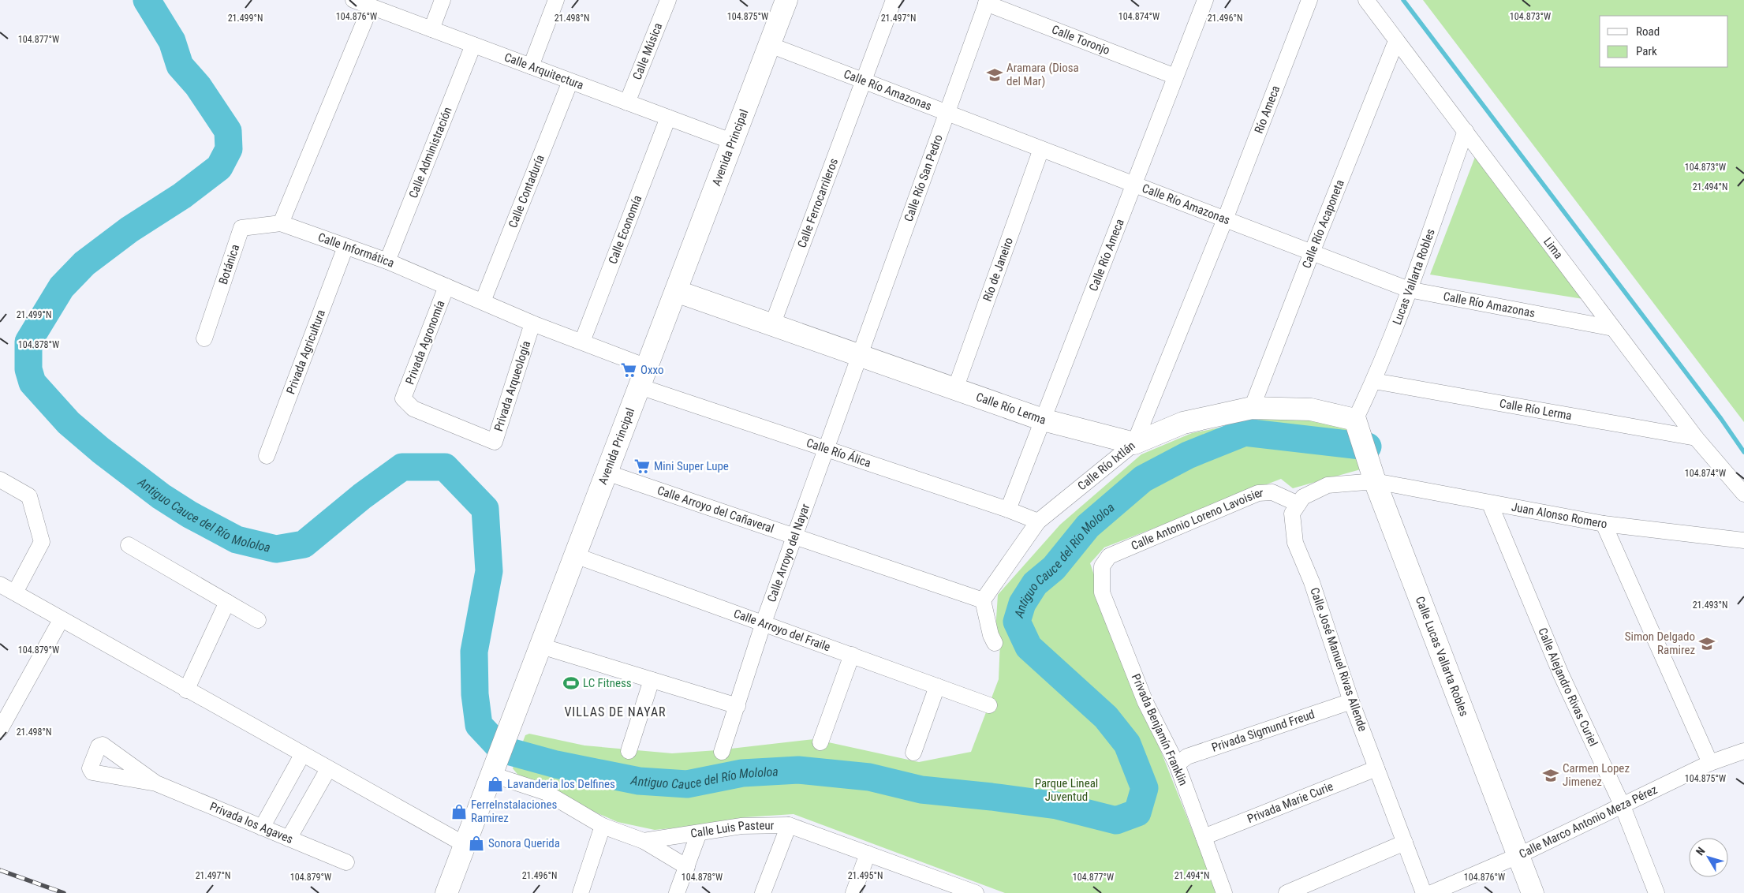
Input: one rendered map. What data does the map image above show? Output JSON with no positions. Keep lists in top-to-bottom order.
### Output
{
  "streets": {
    "street": [
      "Calle Toronjo",
      "Calle Música",
      "Calle Arquitectura",
      "Calle Río Amazonas",
      "Río Ameca",
      "Avenida Principal",
      "Calle Administración",
      "Calle Río San Pedro",
      "Calle Contaduría",
      "Calle Ferrocarrileros",
      "Calle Río Acaponeta",
      "Calle Economía",
      "Lima",
      "Calle Informática",
      "Calle Río Ameca",
      "Botánica",
      "Río de Janeiro",
      "Lucas Vallarta Robles",
      "Privada Agronomía",
      "Privada Agricultura",
      "Privada Arqueología",
      "Calle Río Lerma",
      "Calle Río Álica",
      "Calle Río Ixtlán",
      "Calle Arroyo del Cañaveral",
      "Juan Alonso Romero",
      "Calle Antonio Loreno Lavoisier",
      "Calle Arroyo del Nayar",
      "Calle Arroyo del Fraile",
      "Calle Lucas Vallarta Robles",
      "Calle José Manuel Rivas Allende",
      "Calle Alejandro Rivas Curiel",
      "Privada Benjamín Franklin",
      "Privada Sigmund Freud",
      "Privada Marie Curie",
      "Calle Marco Antonio Meza Pérez",
      "Privada los Agaves",
      "Calle Luis Pasteur"
    ]
  },
  "crossings": [
    ["Calle Toronjo", "Calle Río San Pedro"],
    ["Calle Toronjo", "Calle Río Ameca"],
    ["Calle Música", "Calle Arquitectura"],
    ["Calle Arquitectura", "Avenida Principal"],
    ["Calle Arquitectura", "Calle Administración"],
    ["Calle Arquitectura", "Calle Contaduría"],
    ["Calle Arquitectura", "Calle Economía"],
    ["Calle Río Amazonas", "Río Ameca"],
    ["Calle Río Amazonas", "Avenida Principal"],
    ["Calle Río Amazonas", "Calle Río San Pedro"],
    ["Calle Río Amazonas", "Calle Ferrocarrileros"],
    ["Calle Río Amazonas", "Calle Río Acaponeta"],
    ["Calle Río Amazonas", "Lima"],
    ["Calle Río Amazonas", "Calle Río Ameca"],
    ["Calle Río Amazonas", "Río de Janeiro"],
    ["Calle Río Amazonas", "Lucas Vallarta Robles"],
    ["Calle Río Amazonas", "Calle Río Ixtlán"],
    ["Río Ameca", "Calle Río Ixtlán"],
    ["Avenida Principal", "Calle Informática"],
    ["Avenida Principal", "Calle Río Lerma"],
    ["Avenida Principal", "Calle Río Álica"],
    ["Avenida Principal", "Calle Arroyo del Cañaveral"],
    ["Avenida Principal", "Calle Arroyo del Fraile"],
    ["Avenida Principal", "Calle Luis Pasteur"],
    ["Calle Administración", "Calle Informática"],
    ["Calle Río San Pedro", "Calle Río Lerma"],
    ["Calle Río San Pedro", "Calle Arroyo del Nayar"],
    ["Calle Contaduría", "Calle Informática"],
    ["Calle Ferrocarrileros", "Calle Río Lerma"],
    ["Calle Río Acaponeta", "Lima"],
    ["Calle Economía", "Calle Informática"],
    ["Lima", "Lucas Vallarta Robles"],
    ["Lima", "Calle Río Lerma"],
    ["Calle Informática", "Botánica"],
    ["Calle Informática", "Privada Agronomía"],
    ["Calle Informática", "Privada Agricultura"],
    ["Calle Informática", "Privada Arqueología"],
    ["Calle Río Ameca", "Calle Río Lerma"],
    ["Calle Río Ameca", "Calle Río Álica"],
    ["Río de Janeiro", "Calle Río Lerma"],
    ["Lucas Vallarta Robles", "Calle Río Lerma"],
    ["Lucas Vallarta Robles", "Calle Lucas Vallarta Robles"],
    ["Privada Agronomía", "Privada Arqueología"],
    ["Calle Río Lerma", "Calle Río Ixtlán"],
    ["Calle Río Lerma", "Calle Arroyo del Nayar"],
    ["Calle Río Álica", "Calle Río Ixtlán"],
    ["Calle Río Álica", "Calle Arroyo del Nayar"],
    ["Calle Río Ixtlán", "Calle Arroyo del Cañaveral"],
    ["Calle Arroyo del Cañaveral", "Calle Arroyo del Nayar"],
    ["Juan Alonso Romero", "Calle Lucas Vallarta Robles"],
    ["Juan Alonso Romero", "Calle Alejandro Rivas Curiel"],
    ["Calle Antonio Loreno Lavoisier", "Calle José Manuel Rivas Allende"],
    ["Calle Antonio Loreno Lavoisier", "Privada Benjamín Franklin"],
    ["Calle Arroyo del Nayar", "Calle Arroyo del Fraile"],
    ["Calle Lucas Vallarta Robles", "Calle Marco Antonio Meza Pérez"],
    ["Calle José Manuel Rivas Allende", "Privada Sigmund Freud"],
    ["Calle José Manuel Rivas Allende", "Privada Marie Curie"],
    ["Calle Alejandro Rivas Curiel", "Calle Marco Antonio Meza Pérez"],
    ["Privada Benjamín Franklin", "Privada Sigmund Freud"],
    ["Privada Benjamín Franklin", "Privada Marie Curie"]
  ],
  "districts": ["VILLAS DE NAYAR"],
  "water": ["Antiguo Cauce del Río Mololoa"],
  "parks": ["Parque Lineal Juventud"],
  "places": {
    "school or university": ["Aramara (Diosa del Mar)", "Simon Delgado Ramirez", "Carmen Lopez Jimenez"],
    "supermarket": ["Oxxo", "Mini Super Lupe"],
    "sports": ["LC Fitness"],
    "shop": ["Lavanderia los Delfines", "FerreInstalaciones Ramirez", "Sonora Querida"]
  },
  "legend": ["Road", "Park"],
  "north": "top left",
  "coordinates": [
    "104.876°W",
    "104.875°W",
    "104.874°W",
    "104.873°W",
    "21.499°N",
    "21.498°N",
    "21.497°N",
    "21.496°N",
    "104.877°W",
    "21.494°N",
    "104.878°W",
    "21.493°N",
    "104.879°W",
    "21.495°N"
  ]
}
